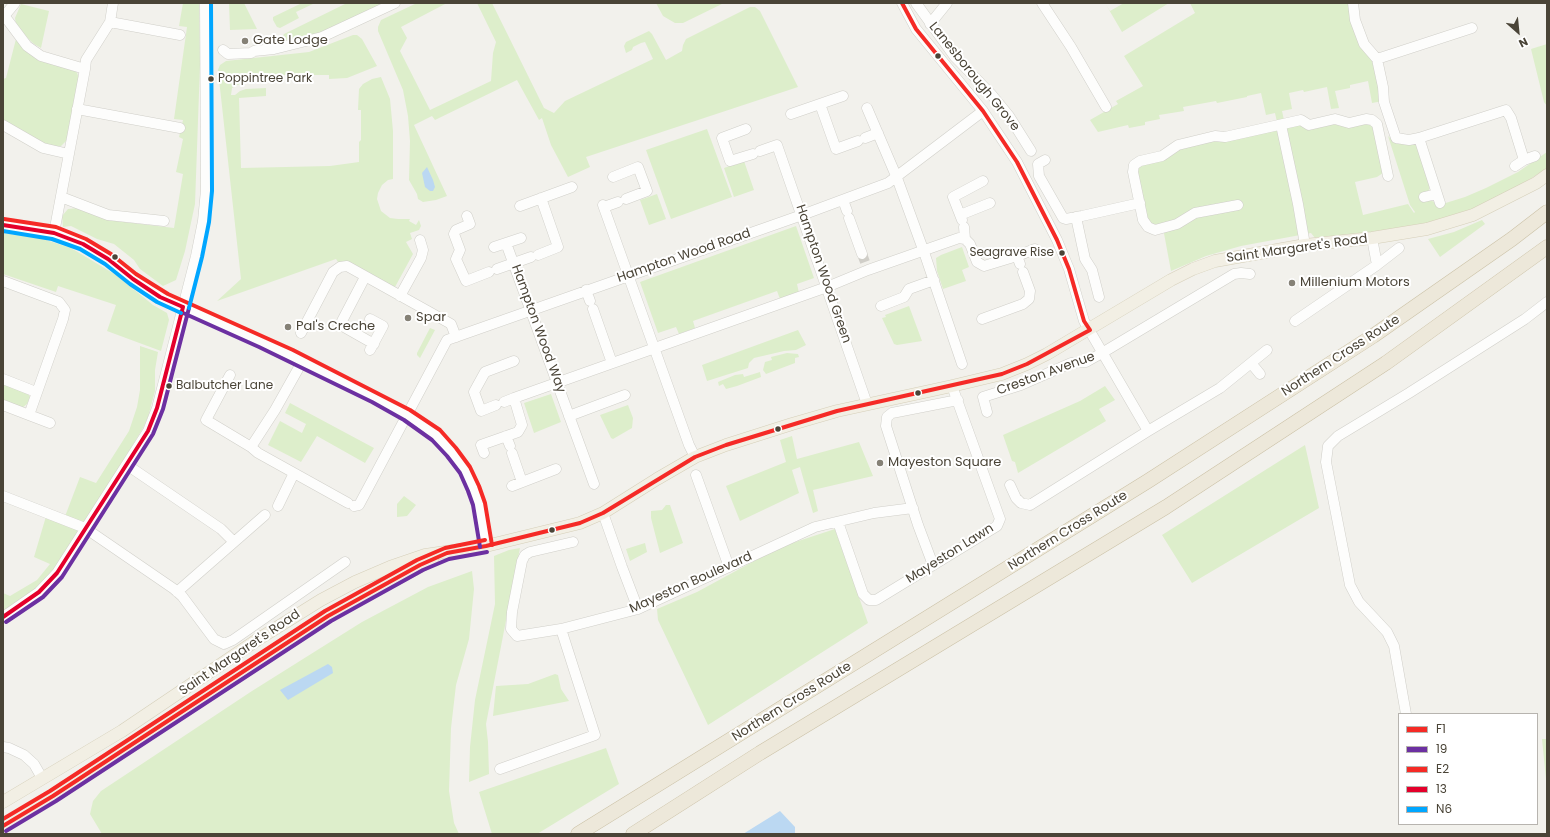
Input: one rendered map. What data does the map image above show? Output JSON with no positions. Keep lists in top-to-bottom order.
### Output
{
  "streets": {
    "highway": ["Northern Cross Route"],
    "main road": ["Saint Margaret's Road"],
    "street": [
      "Lanesborough Grove",
      "Hampton Wood Road",
      "Hampton Wood Green",
      "Hampton Wood Way",
      "Creston Avenue",
      "Mayeston Lawn",
      "Mayeston Boulevard"
    ]
  },
  "crossings": [
    ["Saint Margaret's Road", "Hampton Wood Green"],
    ["Saint Margaret's Road", "Mayeston Lawn"],
    ["Hampton Wood Road", "Hampton Wood Green"],
    ["Hampton Wood Road", "Hampton Wood Way"],
    ["Mayeston Lawn", "Mayeston Boulevard"]
  ],
  "places": [
    "Gate Lodge",
    "Poppintree Park",
    "Seagrave Rise",
    "Millenium Motors",
    "Spar",
    "Pal's Creche",
    "Balbutcher Lane",
    "Mayeston Square"
  ],
  "lines": [
    "transit line F1",
    "transit line N6",
    "transit line E2",
    "transit line 13",
    "transit line 19"
  ],
  "legend": [
    "F1",
    "19",
    "E2",
    "13",
    "N6"
  ],
  "north": "bottom right"
}
